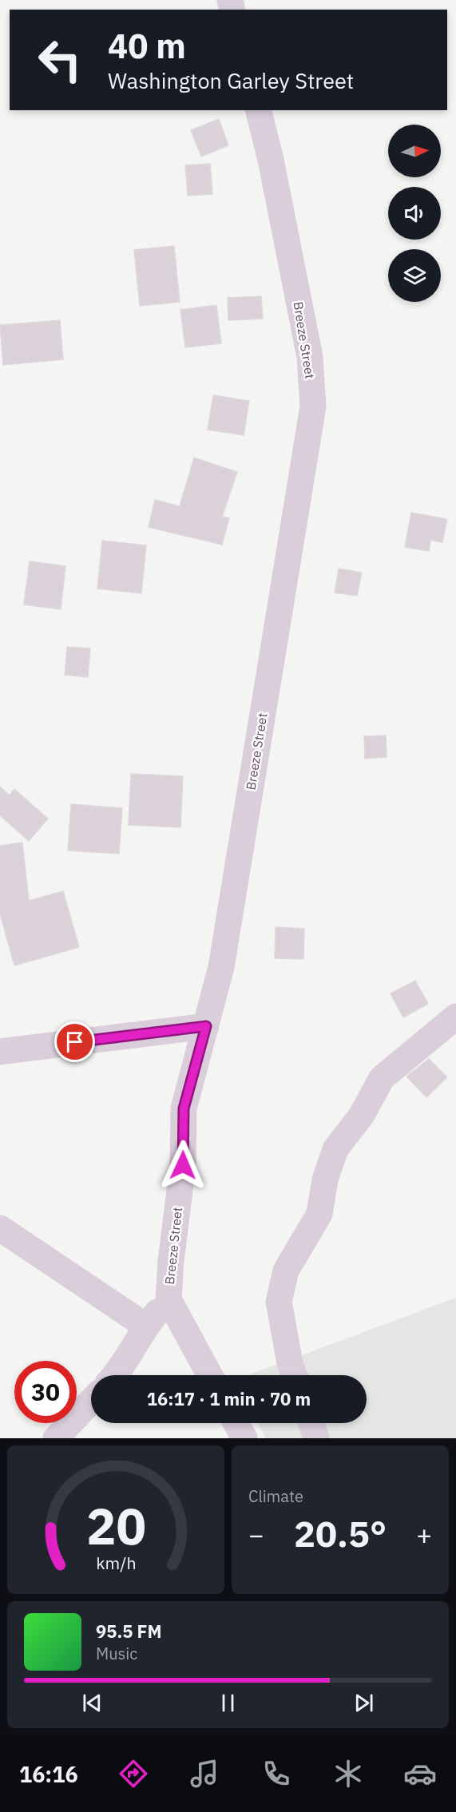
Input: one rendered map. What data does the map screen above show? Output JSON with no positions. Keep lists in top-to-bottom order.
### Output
{
  "streets": {
    "street": ["Breeze Street"]
  },
  "north": "right",
  "page": {
    "turn": ["40 m", "Washington Garley Street"],
    "limit": "30",
    "trip": "16:17 · 1 min · 70 m",
    "tile": "Climate",
    "heat": ["−", "20.5°", "+"],
    "song": ["95.5 FM", "Music"],
    "tabs": "16:16",
    "gauge": ["20", "km/h"]
  }
}
